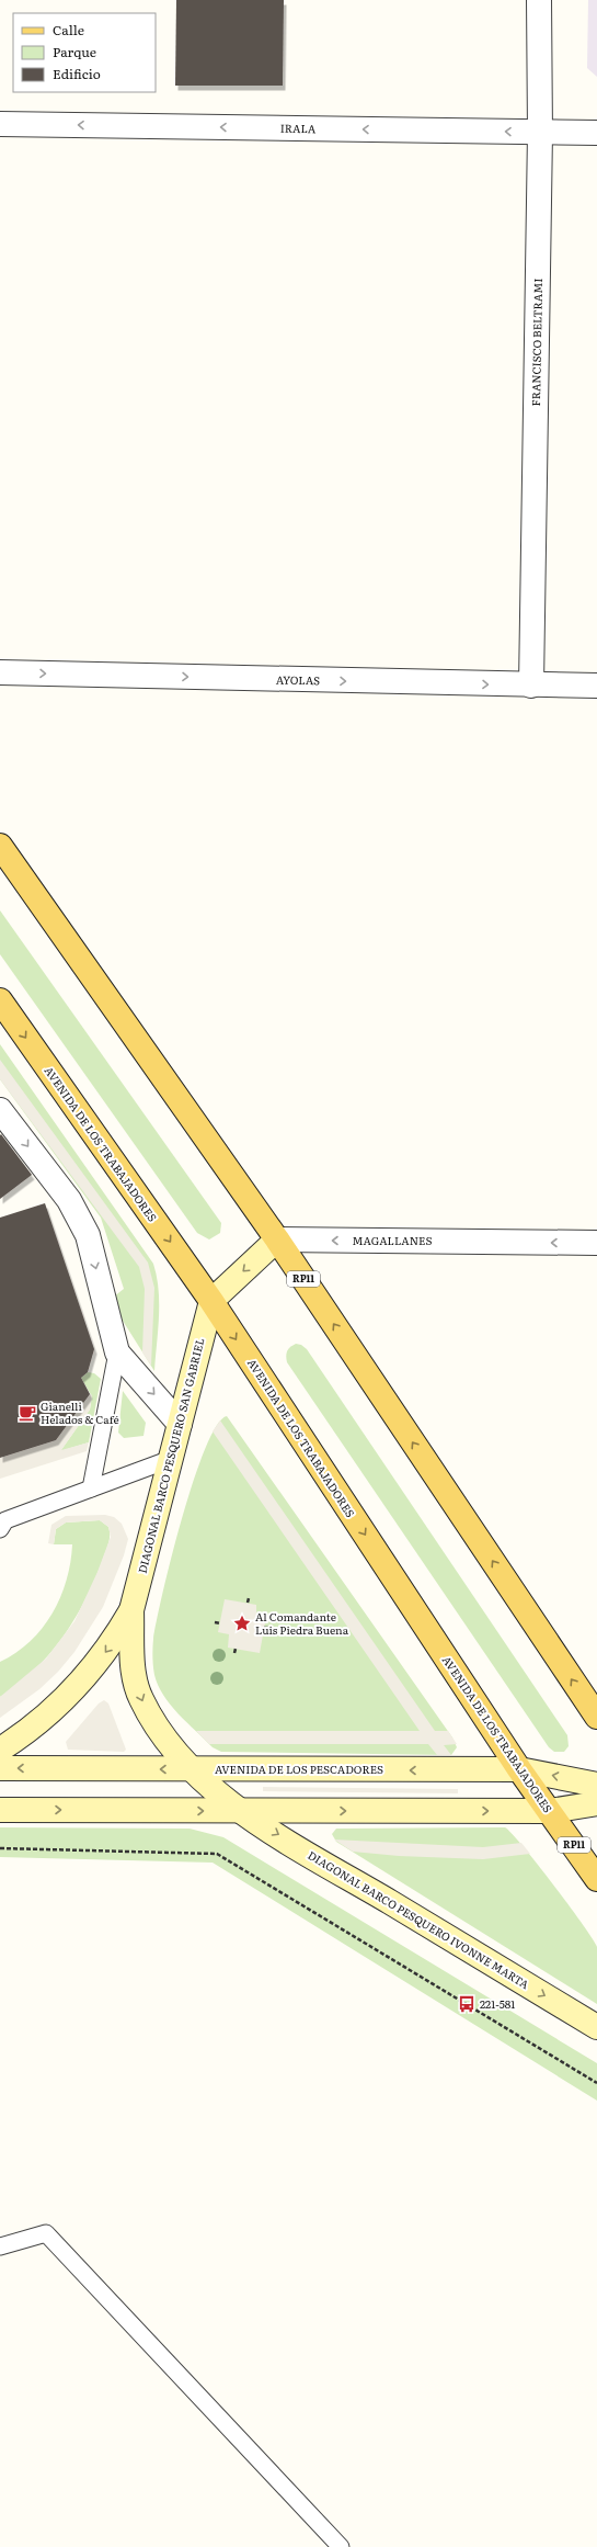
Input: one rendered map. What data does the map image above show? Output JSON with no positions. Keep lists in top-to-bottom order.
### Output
{
  "streets": {
    "main road": [
      "AVENIDA DE LOS TRABAJADORES",
      "RP11",
      "DIAGONAL BARCO PESQUERO SAN GABRIEL",
      "AVENIDA DE LOS PESCADORES",
      "DIAGONAL BARCO PESQUERO IVONNE MARTA"
    ],
    "street": [
      "IRALA",
      "FRANCISCO BELTRAMI",
      "AYOLAS",
      "MAGALLANES"
    ]
  },
  "crossings": [
    ["IRALA", "FRANCISCO BELTRAMI"],
    ["FRANCISCO BELTRAMI", "AYOLAS"],
    ["AVENIDA DE LOS TRABAJADORES", "DIAGONAL BARCO PESQUERO SAN GABRIEL"],
    ["AVENIDA DE LOS TRABAJADORES", "AVENIDA DE LOS PESCADORES"],
    ["MAGALLANES", "RP11"],
    ["DIAGONAL BARCO PESQUERO SAN GABRIEL", "AVENIDA DE LOS PESCADORES"],
    ["DIAGONAL BARCO PESQUERO SAN GABRIEL", "DIAGONAL BARCO PESQUERO IVONNE MARTA"]
  ],
  "one_way": [
    "IRALA",
    "AYOLAS",
    "MAGALLANES",
    "DIAGONAL BARCO PESQUERO SAN GABRIEL",
    "DIAGONAL BARCO PESQUERO IVONNE MARTA"
  ],
  "places": {
    "cafe": ["Gianelli Helados & Café"],
    "place": ["Al Comandante Luis Piedra Buena"],
    "bus stop": ["221-581"]
  },
  "legend": ["Calle", "Parque", "Edificio"]
}
